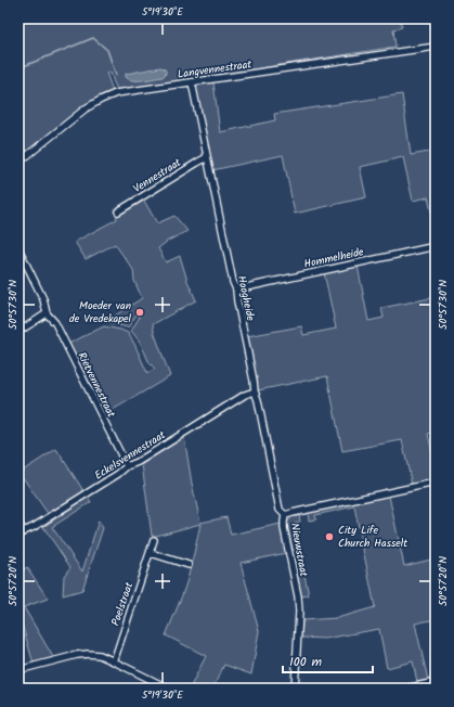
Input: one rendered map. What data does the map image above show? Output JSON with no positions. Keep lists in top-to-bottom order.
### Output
{
  "streets": {
    "street": [
      "Langvennestraat",
      "Vennestraat",
      "Hommelheide",
      "Hoogheide",
      "Rietvennestraat",
      "Eckelsvennestraat",
      "Nieuwstraat",
      "Poelstraat"
    ]
  },
  "crossings": [
    ["Langvennestraat", "Hoogheide"],
    ["Vennestraat", "Hoogheide"],
    ["Hommelheide", "Hoogheide"],
    ["Hoogheide", "Eckelsvennestraat"],
    ["Hoogheide", "Nieuwstraat"],
    ["Rietvennestraat", "Eckelsvennestraat"]
  ],
  "places": ["Moeder van de Vredekapel", "City Life Church Hasselt"],
  "scale_bar": "100 m",
  "coordinates": ["5°19'30\"E", "50°57'30\"N", "50°57'20\"N"]
}
